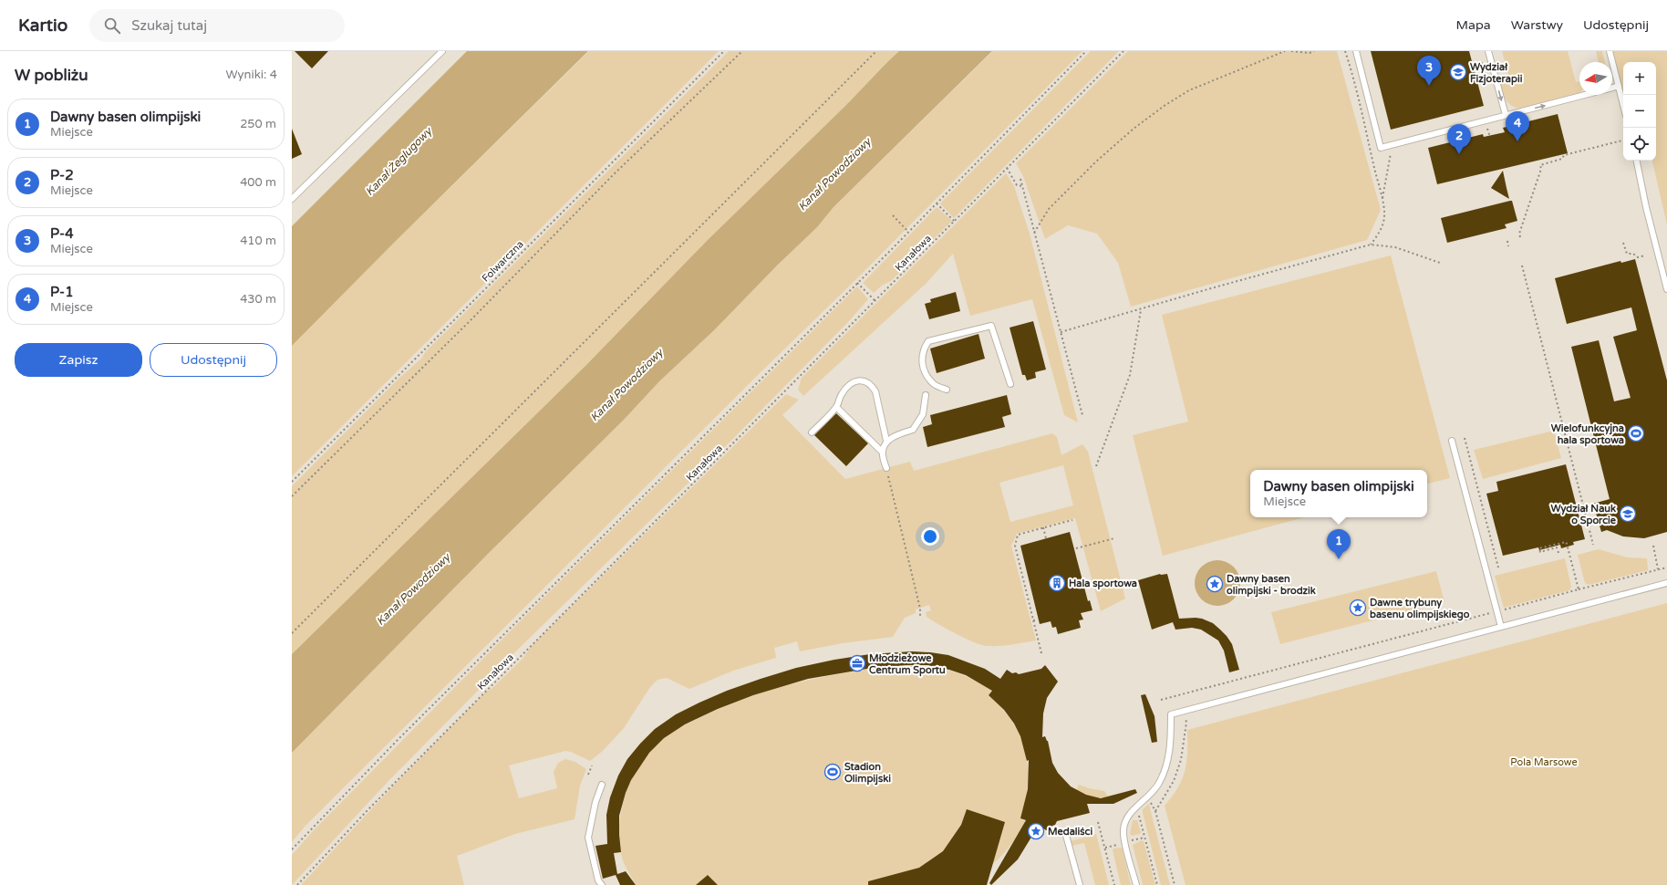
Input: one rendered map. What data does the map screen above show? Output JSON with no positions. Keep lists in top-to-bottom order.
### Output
{
  "streets": {
    "path": ["Kanałowa", "Folwarczna"]
  },
  "water": ["Kanał Żeglugowy", "Kanał Powodziowy"],
  "parks": ["Pola Marsowe"],
  "places": {
    "school or university": ["Wydział Fizjoterapii", "Wydział Nauk o Sporcie"],
    "sports": ["Wielofunkcyjna hala sportowa", "Stadion Olimpijski"],
    "building": ["Hala sportowa"],
    "place": ["Dawny basen olimpijski - brodzik", "Dawne trybuny basenu olimpijskiego", "Medaliści"],
    "office": ["Młodzieżowe Centrum Sportu"]
  },
  "north": "left",
  "page": {
    "header": "Kartio",
    "search": "Szukaj tutaj",
    "nav": ["Mapa", "Warstwy", "Udostępnij"],
    "heading": ["W pobliżu", "Wyniki: 4"],
    "pins": [
      "3",
      "4",
      "2",
      "1"
    ],
    "map_buttons": ["+", "−"],
    "list": [
      {
        "mark": "1",
        "name": "Dawny basen olimpijski",
        "note": "Miejsce",
        "value": "250 m"
      },
      {
        "mark": "2",
        "name": "P-2",
        "note": "Miejsce",
        "value": "400 m"
      },
      {
        "mark": "3",
        "name": "P-4",
        "note": "Miejsce",
        "value": "410 m"
      },
      {
        "mark": "4",
        "name": "P-1",
        "note": "Miejsce",
        "value": "430 m"
      }
    ],
    "buttons": ["Zapisz", "Udostępnij"],
    "popup": ["Dawny basen olimpijski", "Miejsce"]
  }
}
